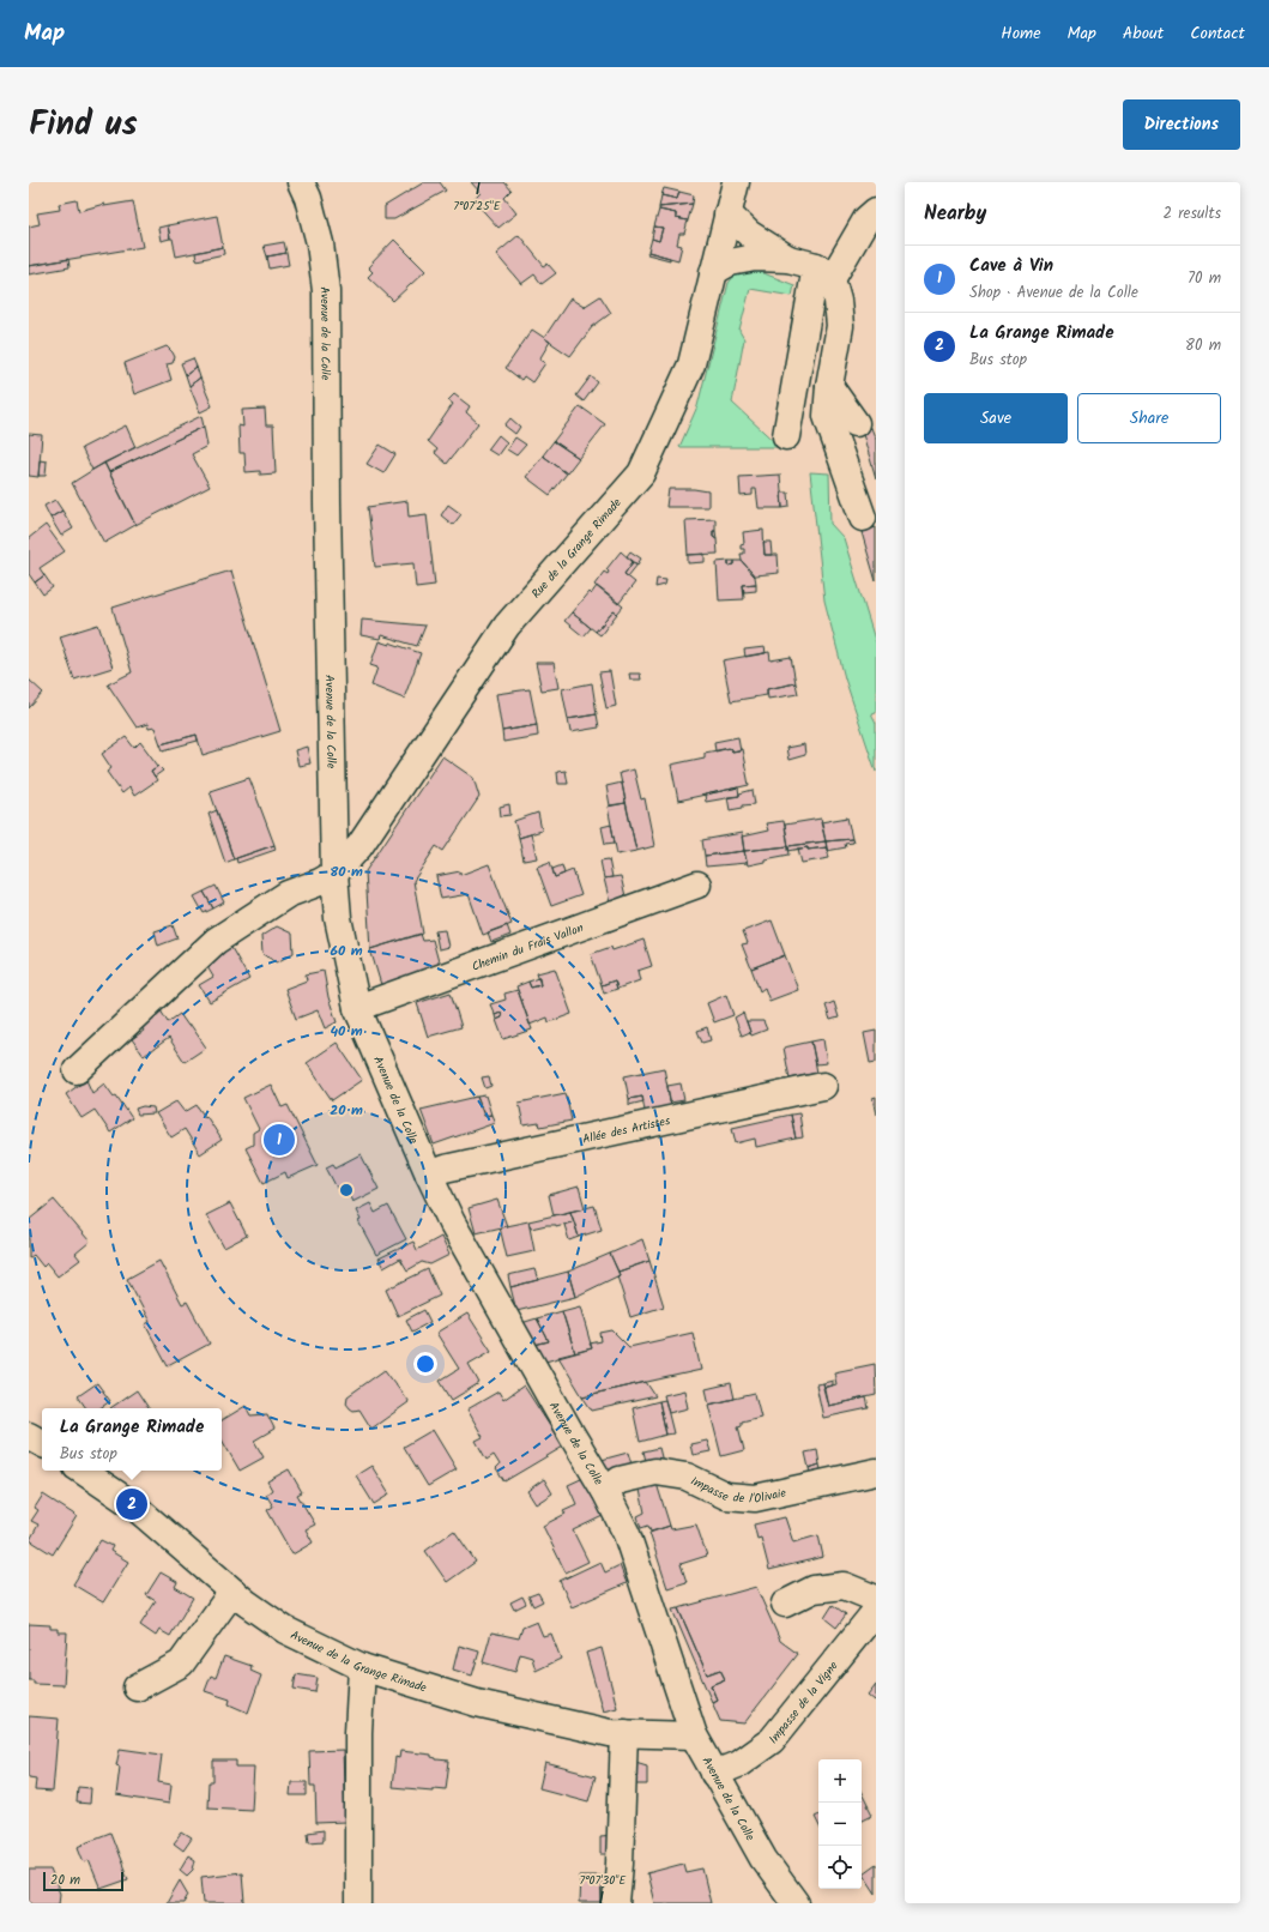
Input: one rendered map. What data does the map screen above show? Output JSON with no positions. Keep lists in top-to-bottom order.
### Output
{
  "streets": {
    "street": [
      "Avenue de la Colle",
      "Rue de la Grange Rimade",
      "Chemin du Frais Vallon",
      "Allée des Artistes",
      "Impasse de l'Olivaie",
      "Avenue de la Grange Rimade",
      "Impasse de la Vigne"
    ]
  },
  "crossings": [
    ["Avenue de la Colle", "Rue de la Grange Rimade"],
    ["Avenue de la Colle", "Chemin du Frais Vallon"],
    ["Avenue de la Colle", "Allée des Artistes"],
    ["Avenue de la Colle", "Impasse de l'Olivaie"],
    ["Avenue de la Colle", "Avenue de la Grange Rimade"],
    ["Avenue de la Colle", "Impasse de la Vigne"]
  ],
  "scale_bar": "20 m",
  "page": {
    "header": "Map",
    "nav": [
      "Home",
      "Map",
      "About",
      "Contact"
    ],
    "title": "Find us",
    "buttons": [
      "Directions",
      ["Save", "Share"]
    ],
    "heading": ["Nearby", "2 results"],
    "list": [
      {
        "mark": "1",
        "name": "Cave à Vin",
        "note": "Shop · Avenue de la Colle",
        "value": "70 m"
      },
      {
        "mark": "2",
        "name": "La Grange Rimade",
        "note": "Bus stop",
        "value": "80 m"
      }
    ],
    "pins": ["1", "2"],
    "popup": ["La Grange Rimade", "Bus stop"],
    "map_buttons": ["+", "−"],
    "scale": "20 m"
  },
  "coordinates": ["7°07'25\"E", "7°07'30\"E"],
  "rings": [
    "80 m",
    "60 m",
    "40 m",
    "20 m"
  ]
}
